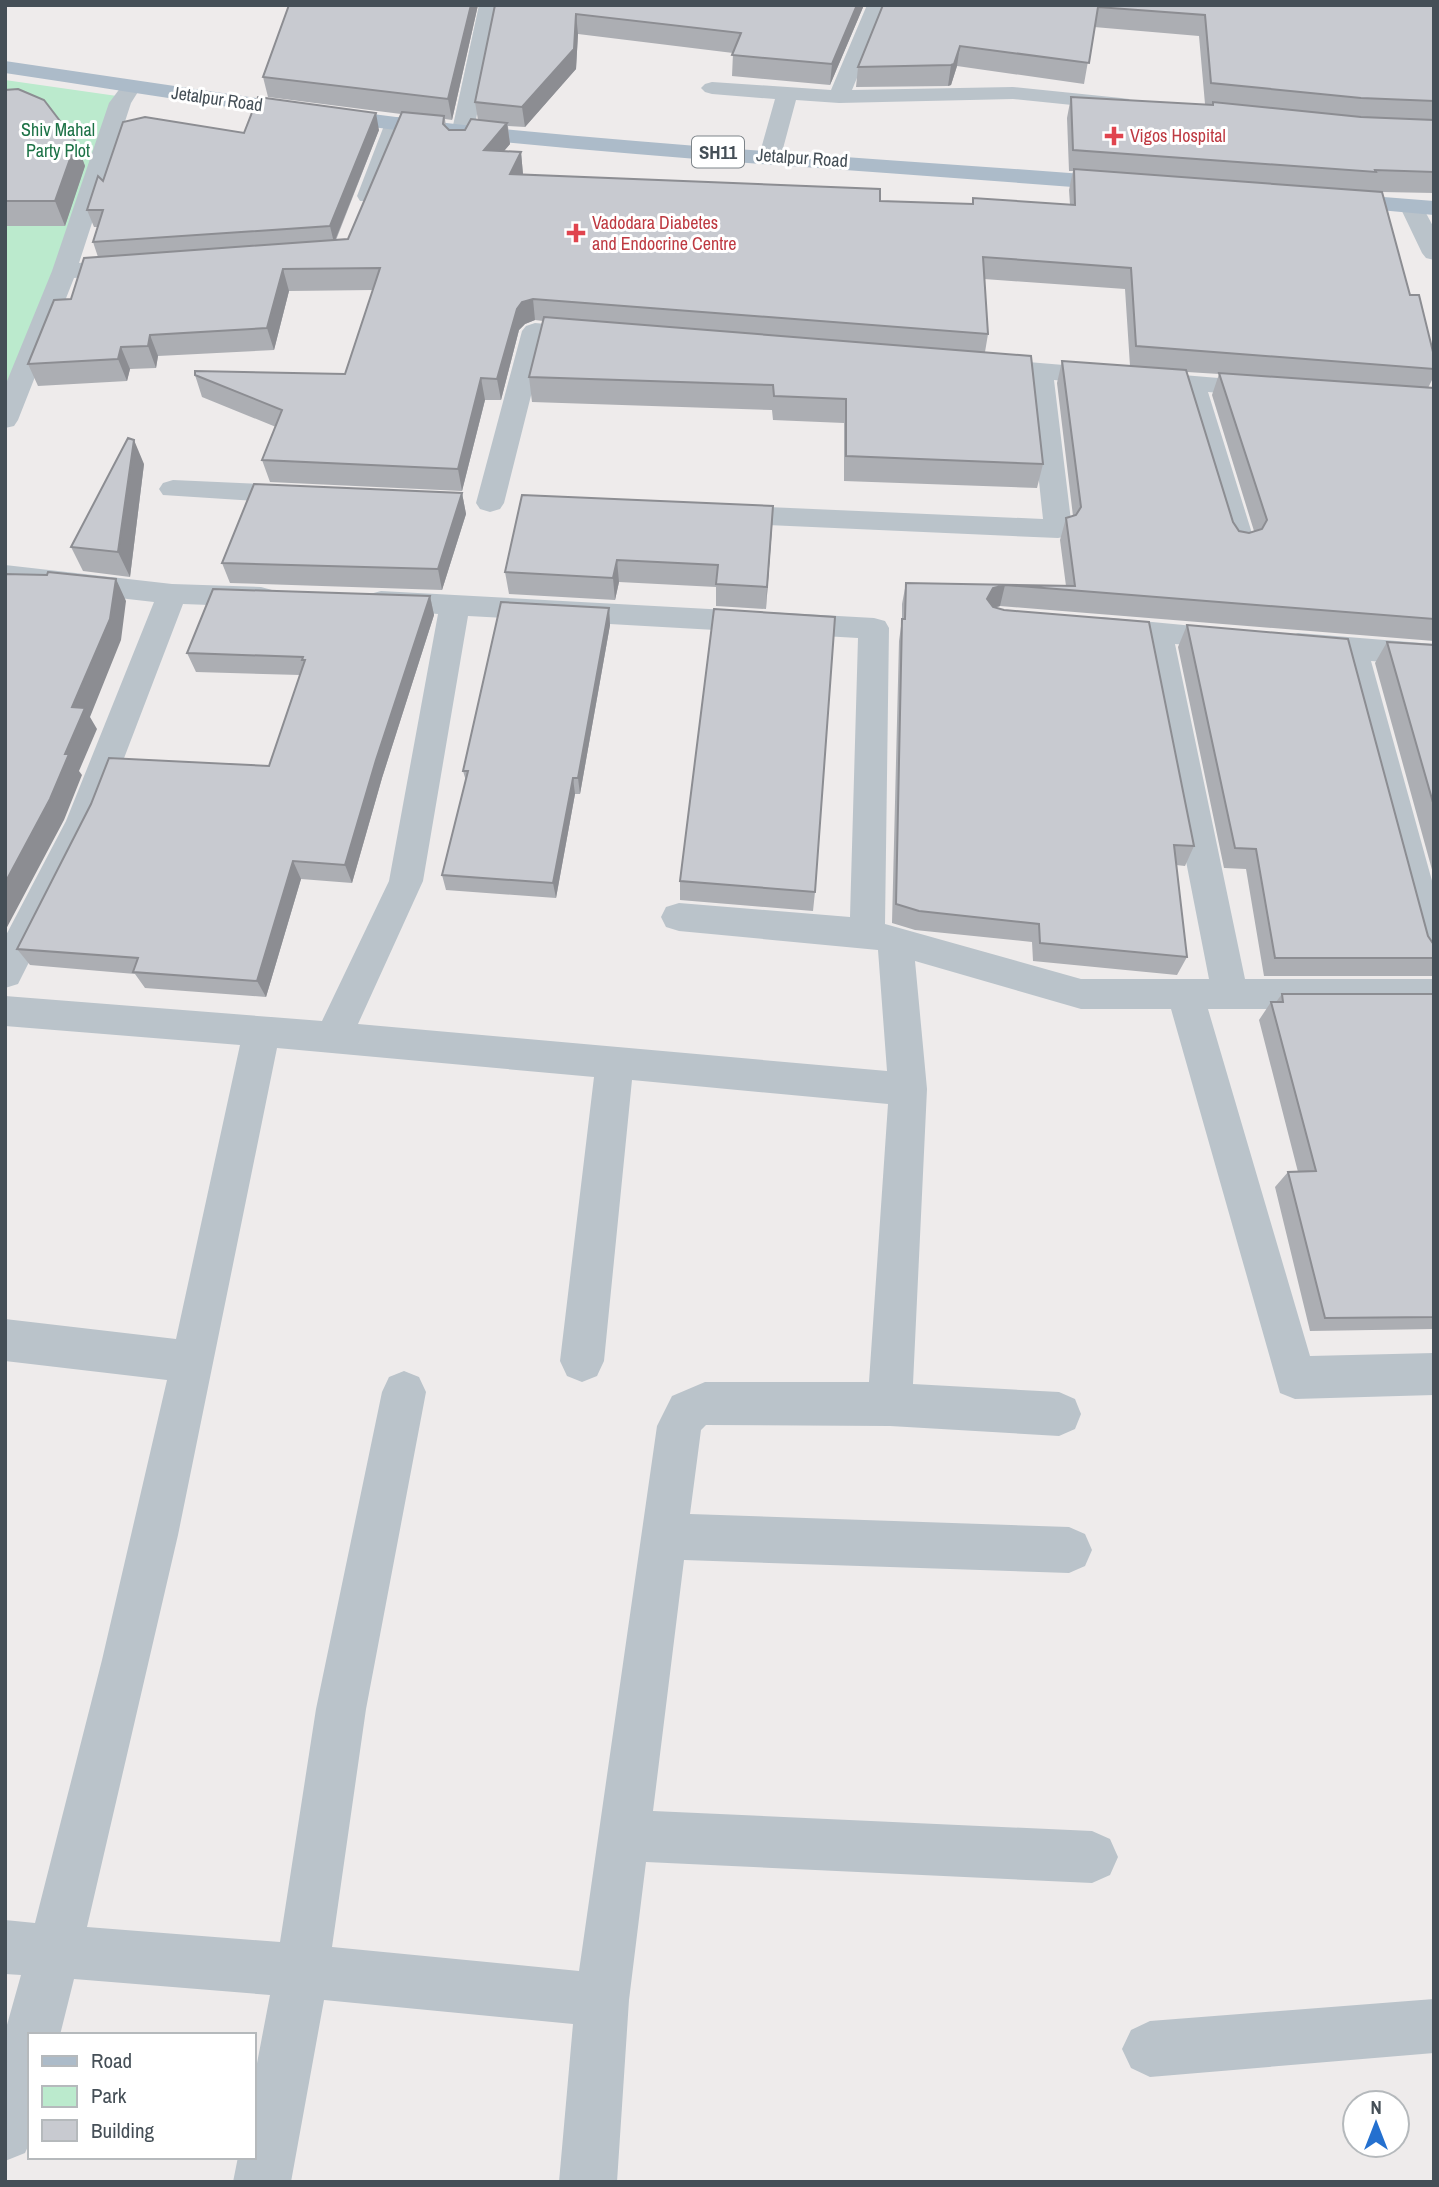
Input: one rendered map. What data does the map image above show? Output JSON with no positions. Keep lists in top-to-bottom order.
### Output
{
  "streets": {
    "main road": ["Jetalpur Road", "SH11"]
  },
  "crossings": [
    ["Jetalpur Road", "SH11"]
  ],
  "parks": ["Shiv Mahal Party Plot"],
  "places": {
    "health": ["Vigos Hospital", "Vadodara Diabetes and Endocrine Centre"]
  },
  "legend": ["Road", "Park", "Building"],
  "north": "top"
}
